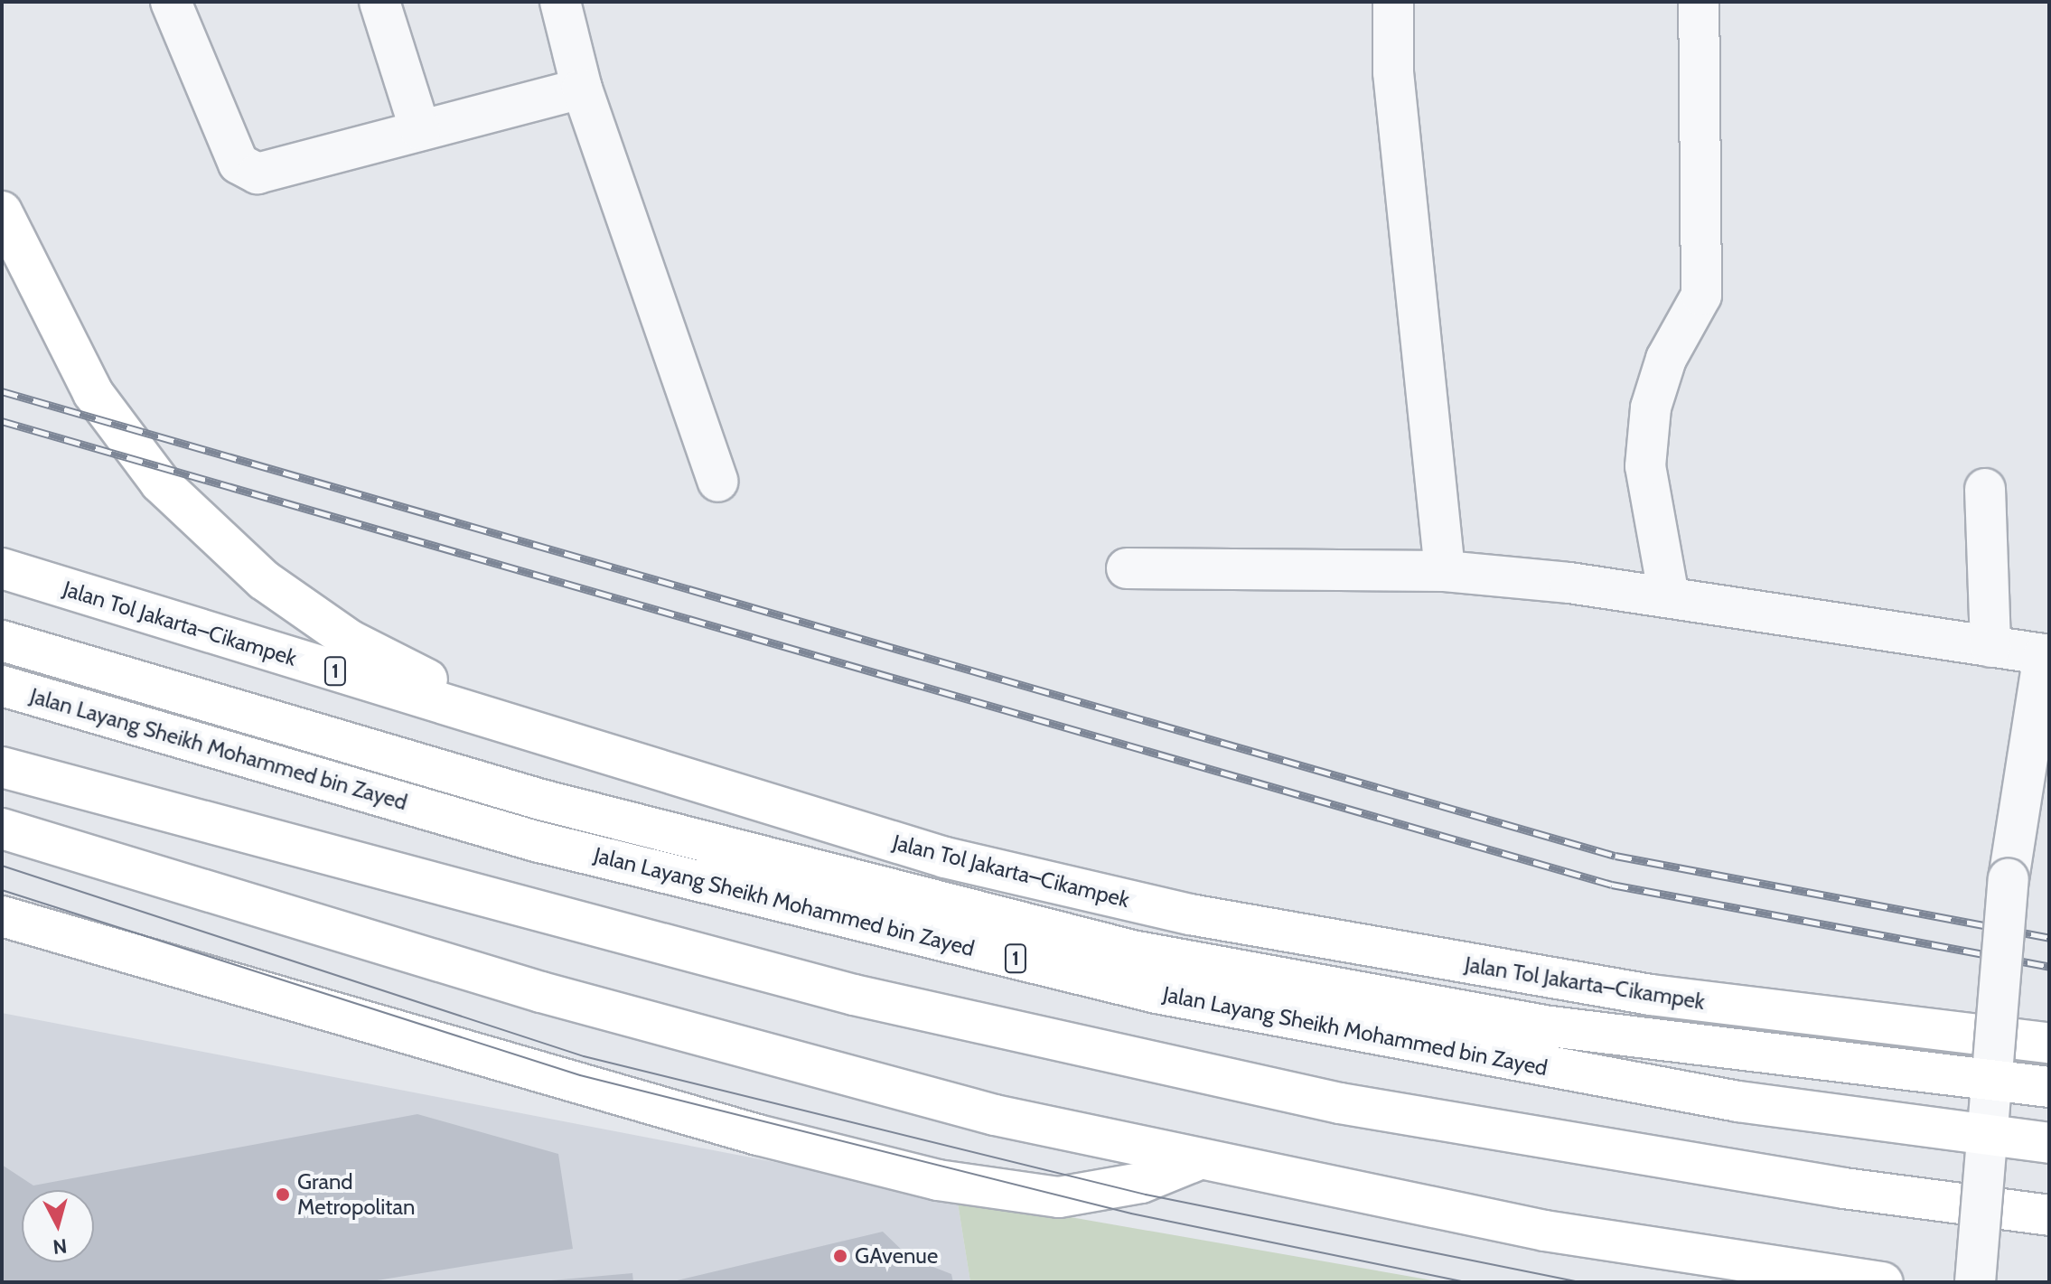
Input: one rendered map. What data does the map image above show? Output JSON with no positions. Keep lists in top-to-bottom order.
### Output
{
  "streets": {
    "highway": ["Jalan Tol Jakarta–Cikampek", "1", "Jalan Layang Sheikh Mohammed bin Zayed"]
  },
  "places": ["Grand Metropolitan", "GAvenue"],
  "north": "bottom"
}
